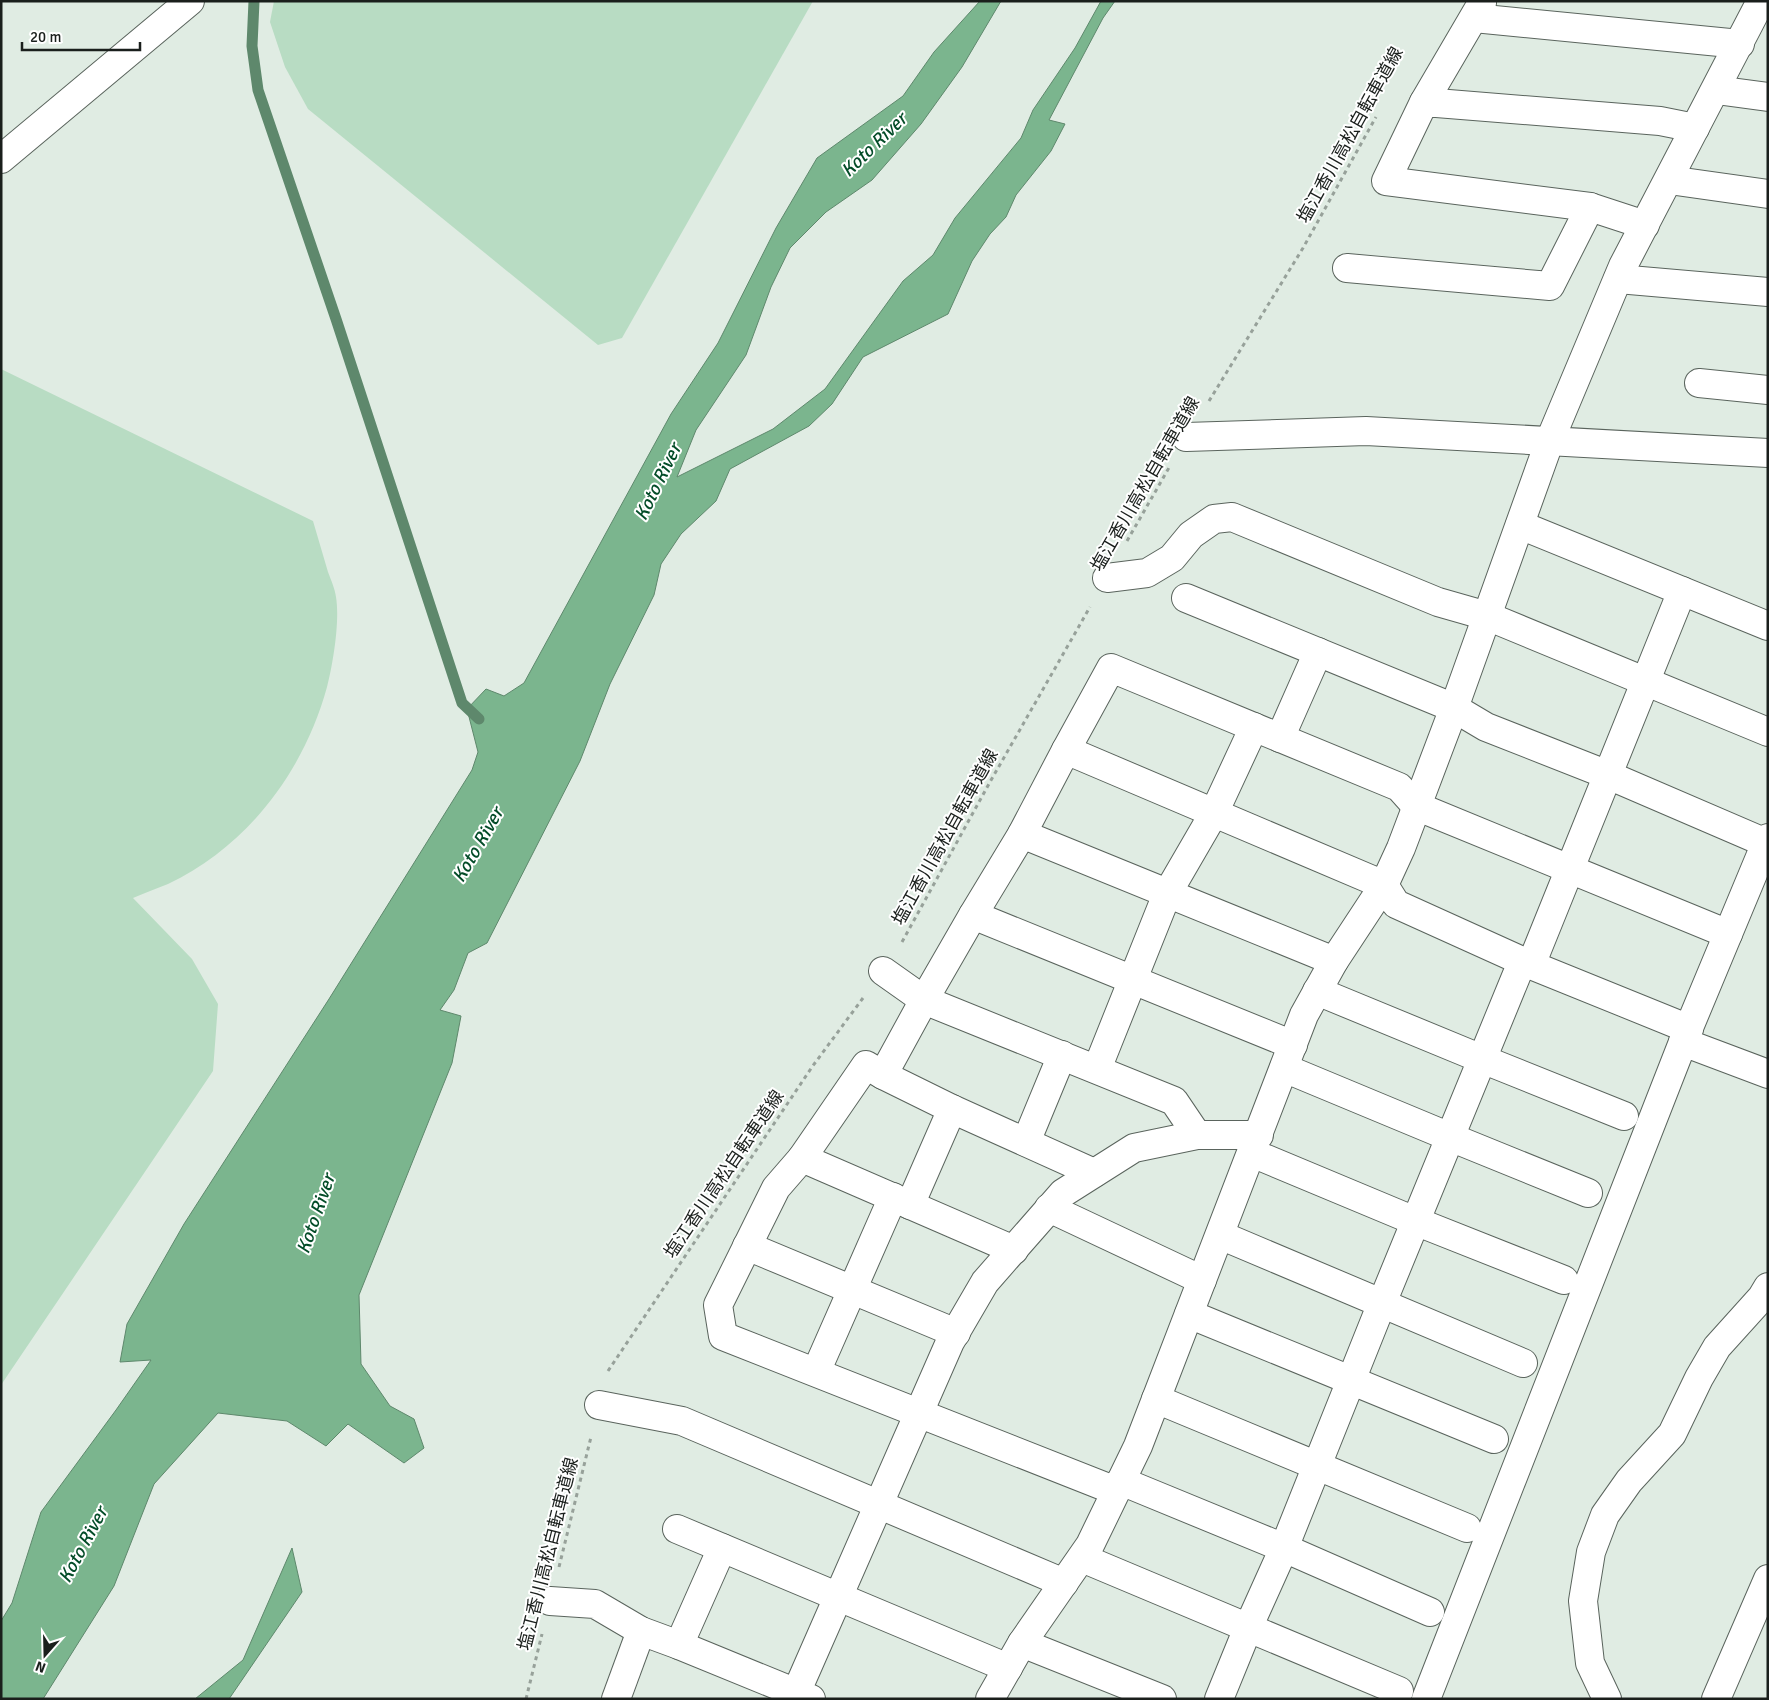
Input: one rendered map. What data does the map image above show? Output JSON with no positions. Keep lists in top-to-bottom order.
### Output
{
  "streets": {
    "path": ["塩江香川高松自転車道線"]
  },
  "water": ["Koto River"],
  "scale_bar": "20 m",
  "north": "bottom"
}
